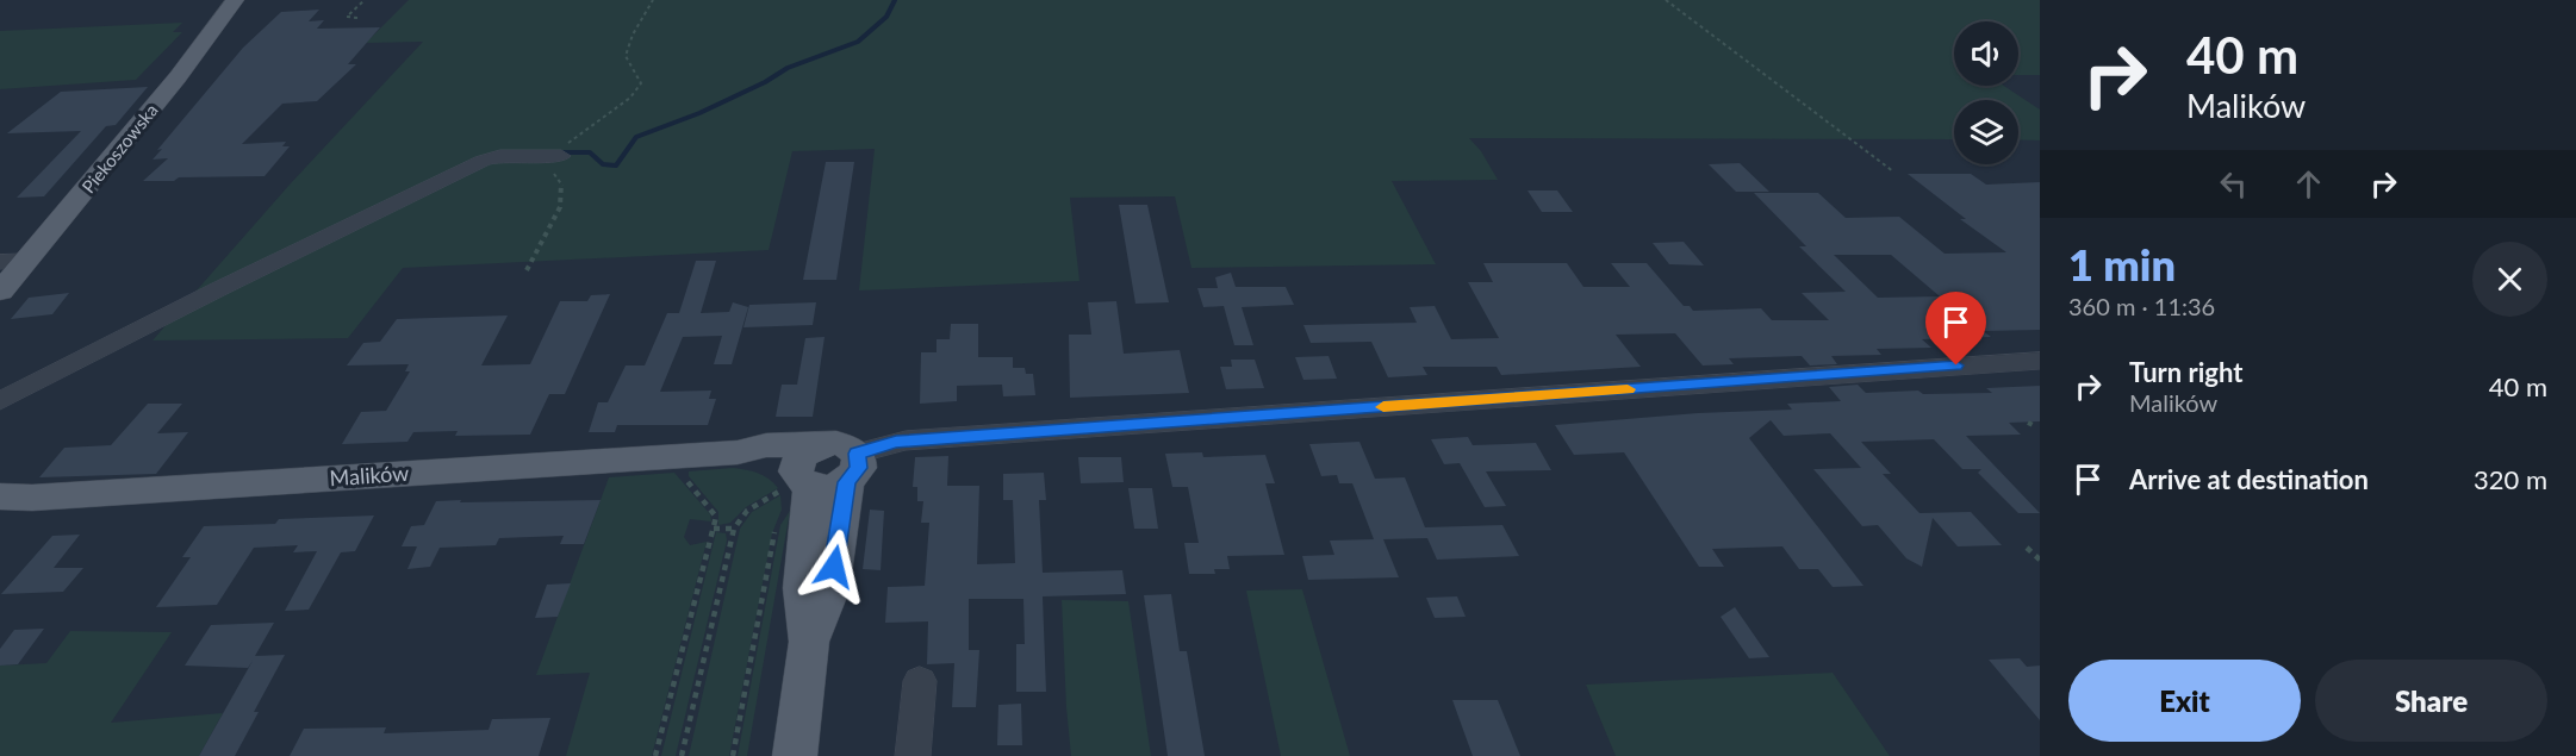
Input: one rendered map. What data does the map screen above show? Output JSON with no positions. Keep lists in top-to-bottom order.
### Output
{
  "streets": {
    "main road": ["Piekoszowska", "Malików"]
  },
  "page": {
    "turn": ["40 m", "Malików"],
    "heading": ["1 min", "360 m · 11:36"],
    "list": [
      {
        "name": "Turn right",
        "note": "Malików",
        "value": "40 m"
      },
      {
        "name": "Arrive at destination",
        "value": "320 m"
      }
    ],
    "buttons": ["Exit", "Share"]
  }
}
